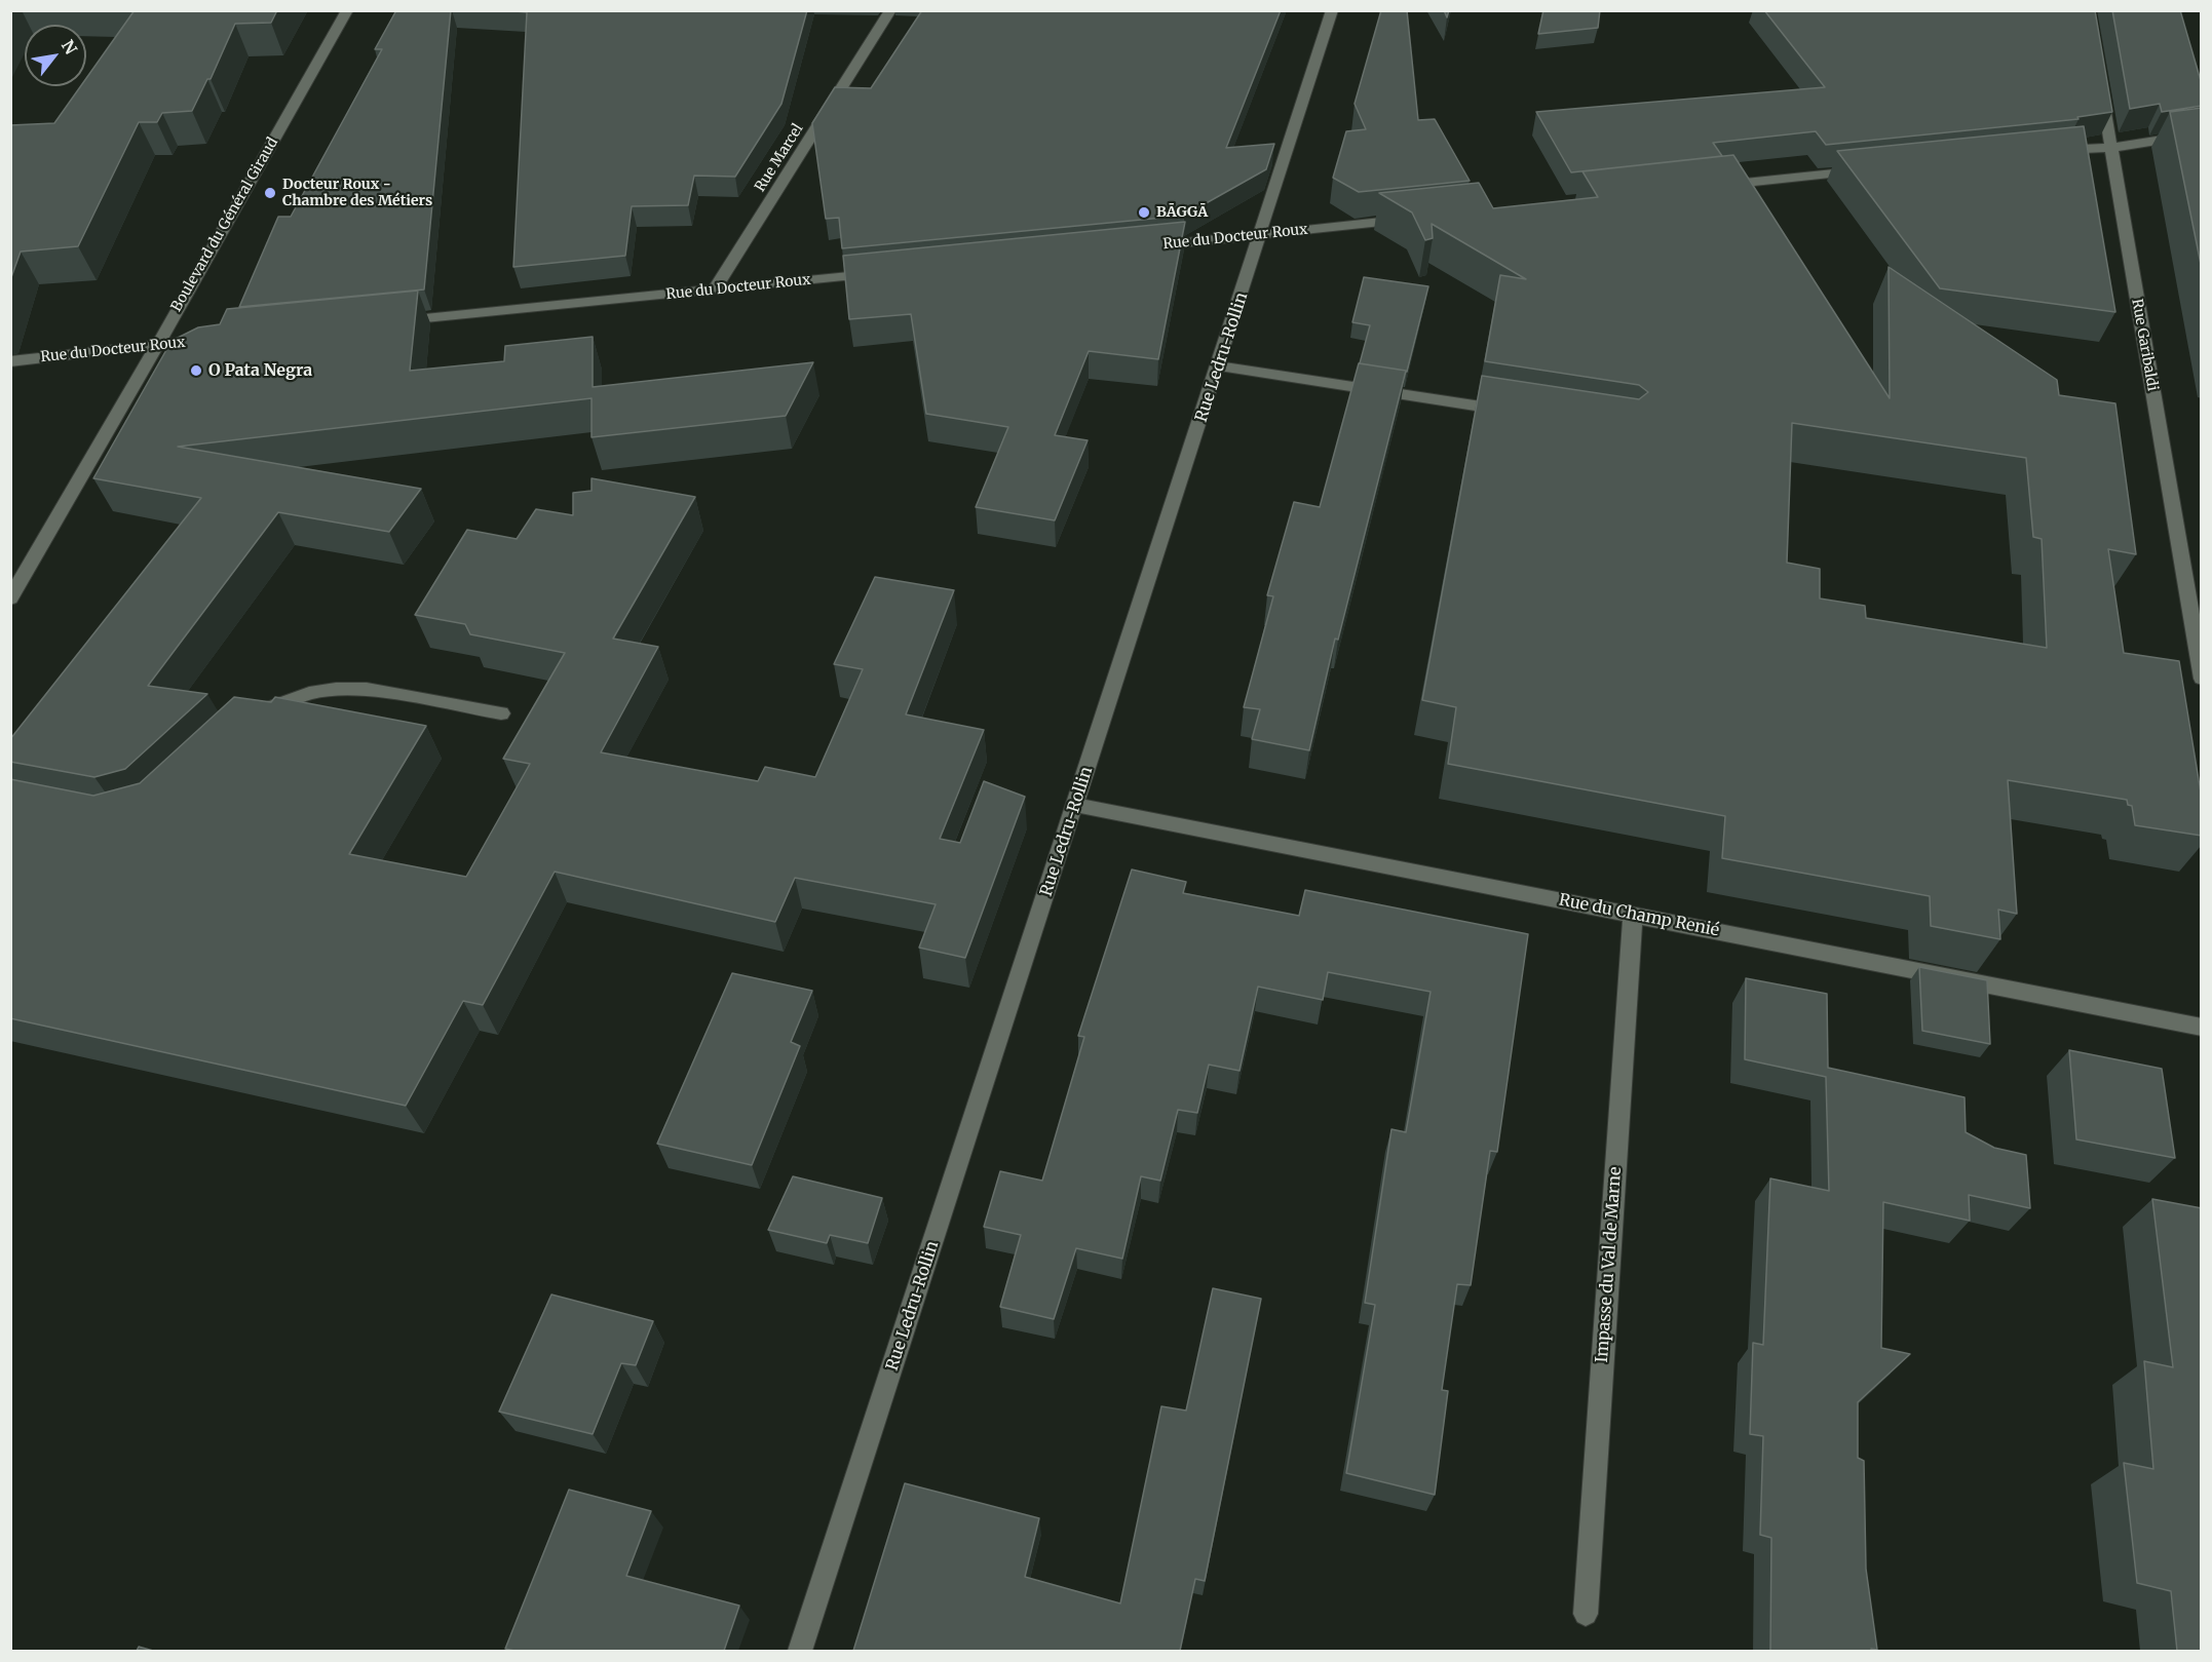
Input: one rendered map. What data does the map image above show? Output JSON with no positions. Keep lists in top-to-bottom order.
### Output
{
  "streets": {
    "street": [
      "Rue Marcel",
      "Boulevard du Général Giraud",
      "Rue du Docteur Roux",
      "Rue Garibaldi",
      "Rue Ledru-Rollin",
      "Rue du Champ Renié",
      "Impasse du Val de Marne"
    ]
  },
  "crossings": [
    ["Rue Marcel", "Rue du Docteur Roux"],
    ["Boulevard du Général Giraud", "Rue du Docteur Roux"],
    ["Rue du Docteur Roux", "Rue Ledru-Rollin"],
    ["Rue Ledru-Rollin", "Rue du Champ Renié"],
    ["Rue du Champ Renié", "Impasse du Val de Marne"]
  ],
  "places": ["Docteur Roux - Chambre des Métiers", "BĀGGĀ", "O Pata Negra"],
  "north": "top right"
}
